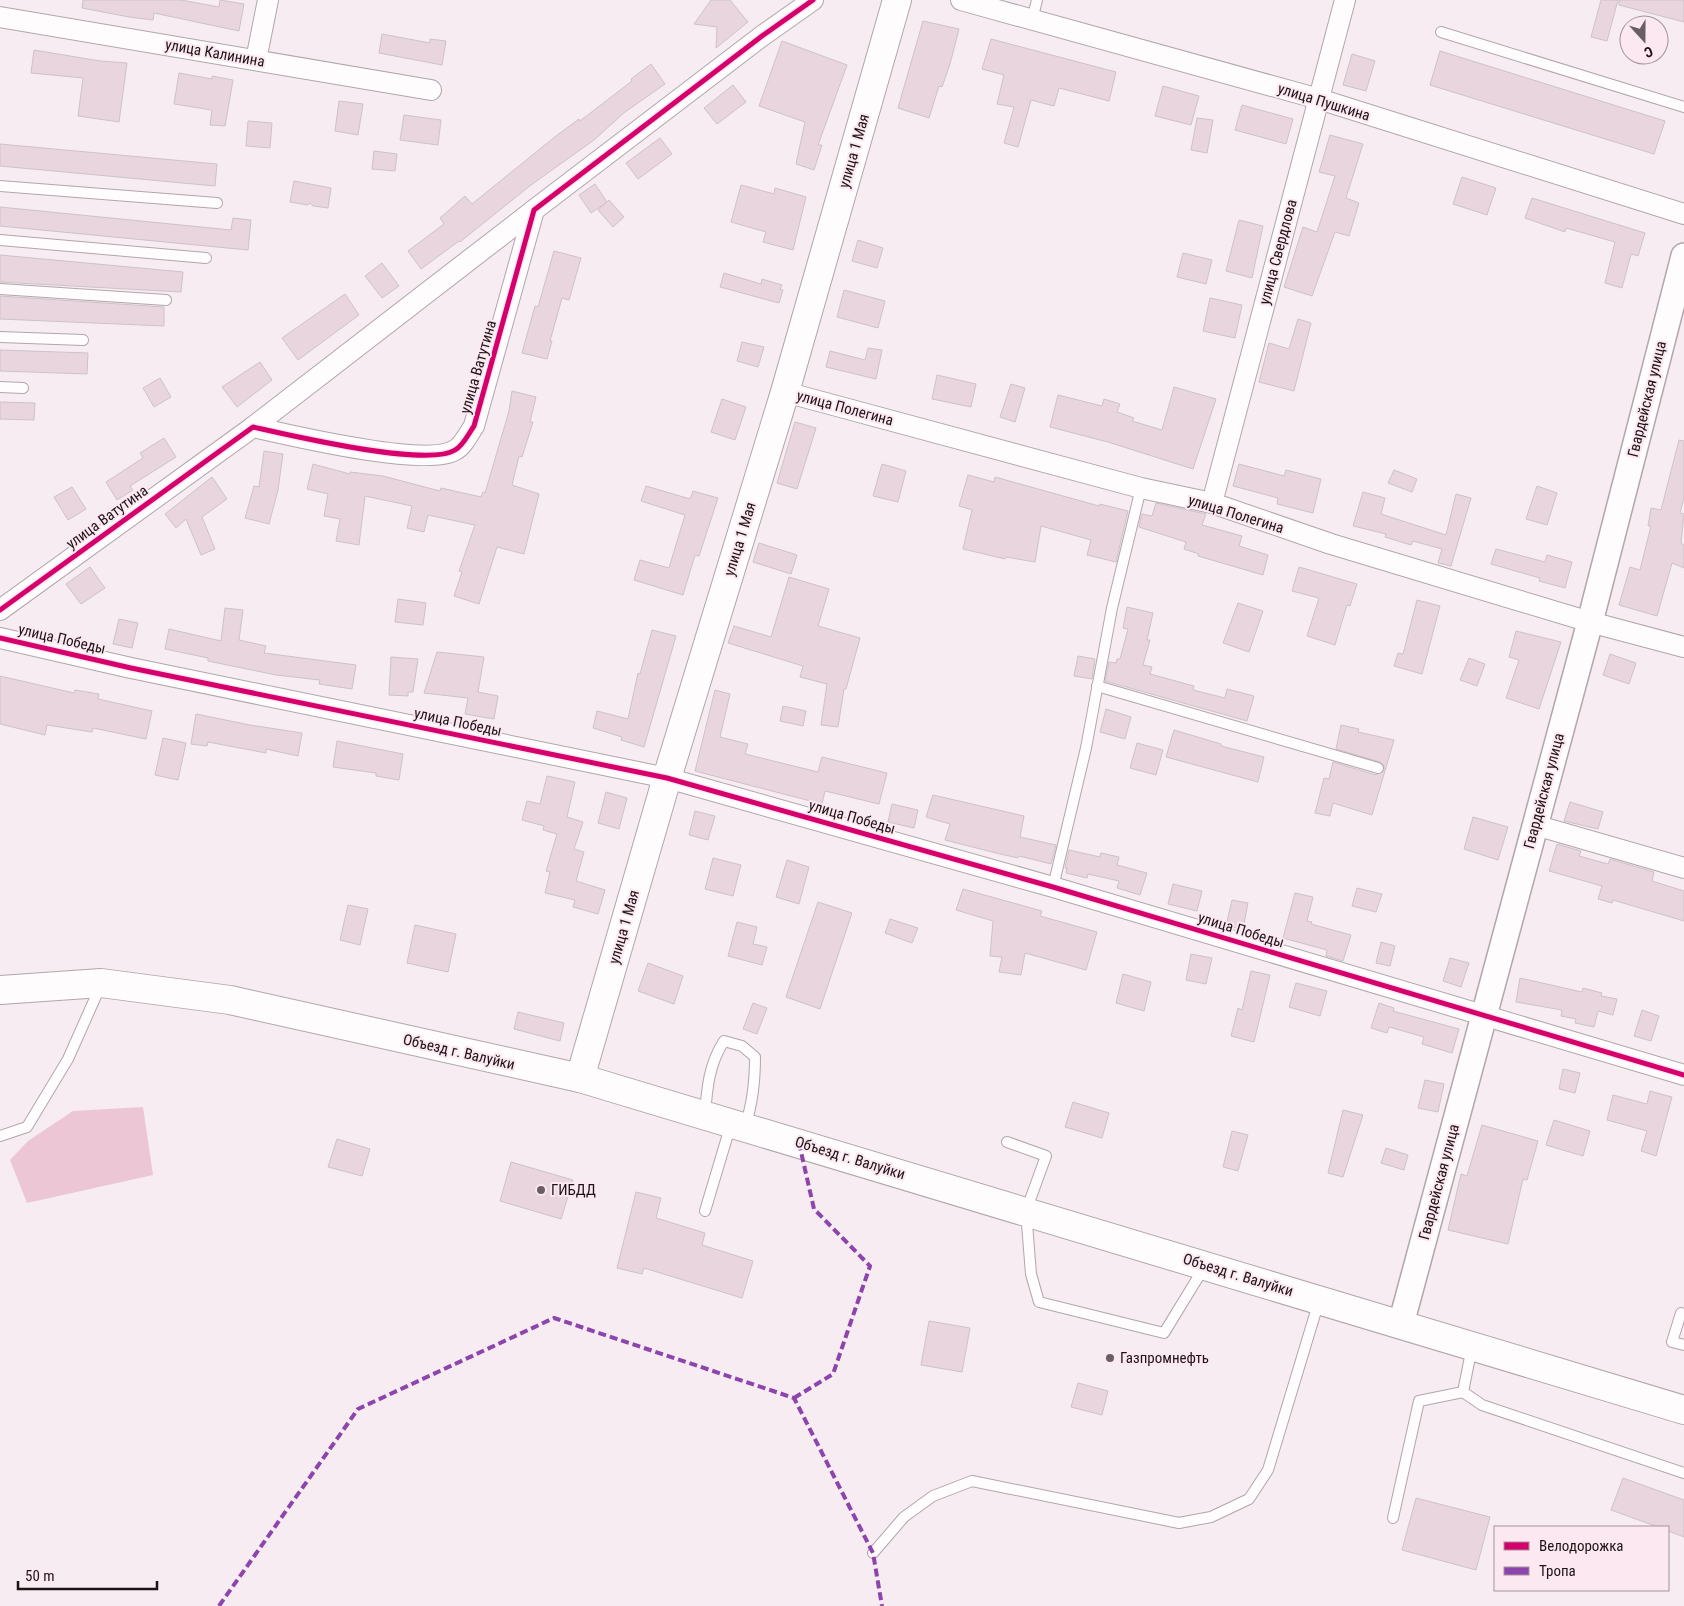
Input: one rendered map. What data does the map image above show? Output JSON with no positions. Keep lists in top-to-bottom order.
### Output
{
  "streets": {
    "main road": ["улица 1 Мая", "Объезд г. Валуйки"],
    "street": [
      "улица Калинина",
      "улица Пушкина",
      "улица Свердлова",
      "улица Ватутина",
      "Гвардейская улица",
      "улица Полегина",
      "улица Победы"
    ]
  },
  "crossings": [
    ["улица Пушкина", "улица Свердлова"],
    ["улица 1 Мая", "улица Полегина"],
    ["улица 1 Мая", "улица Победы"],
    ["улица 1 Мая", "Объезд г. Валуйки"],
    ["улица Свердлова", "улица Полегина"],
    ["Гвардейская улица", "улица Полегина"],
    ["Гвардейская улица", "улица Победы"],
    ["Гвардейская улица", "Объезд г. Валуйки"]
  ],
  "places": ["ГИБДД", "Газпромнефть"],
  "legend": ["Велодорожка", "Тропа"],
  "scale_bar": "50 m",
  "north": "bottom"
}
